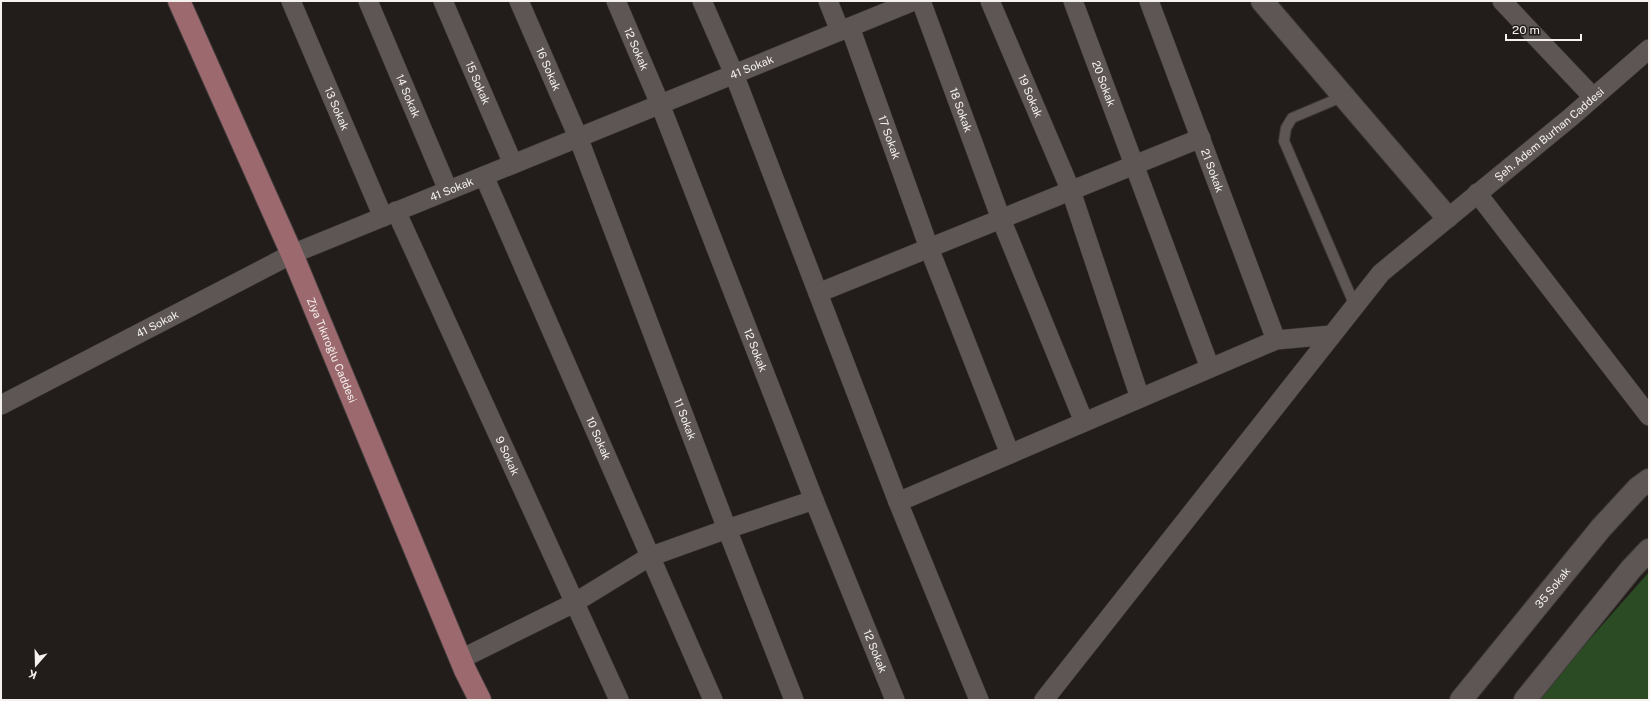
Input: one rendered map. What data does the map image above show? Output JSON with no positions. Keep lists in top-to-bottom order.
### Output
{
  "streets": {
    "main road": ["Ziya Tıkıroğlu Caddesi"],
    "street": [
      "12 Sokak",
      "41 Sokak",
      "16 Sokak",
      "15 Sokak",
      "20 Sokak",
      "14 Sokak",
      "19 Sokak",
      "13 Sokak",
      "18 Sokak",
      "Şeh. Adem Burhan Caddesi",
      "17 Sokak",
      "21 Sokak",
      "11 Sokak",
      "10 Sokak",
      "9 Sokak",
      "35 Sokak"
    ]
  },
  "crossings": [
    ["12 Sokak", "41 Sokak"],
    ["41 Sokak", "16 Sokak"],
    ["41 Sokak", "15 Sokak"],
    ["41 Sokak", "14 Sokak"],
    ["41 Sokak", "13 Sokak"],
    ["41 Sokak", "18 Sokak"],
    ["41 Sokak", "17 Sokak"],
    ["41 Sokak", "Ziya Tıkıroğlu Caddesi"],
    ["41 Sokak", "11 Sokak"],
    ["41 Sokak", "10 Sokak"],
    ["41 Sokak", "9 Sokak"],
    ["16 Sokak", "11 Sokak"],
    ["13 Sokak", "9 Sokak"]
  ],
  "scale_bar": "20 m",
  "north": "bottom"
}
